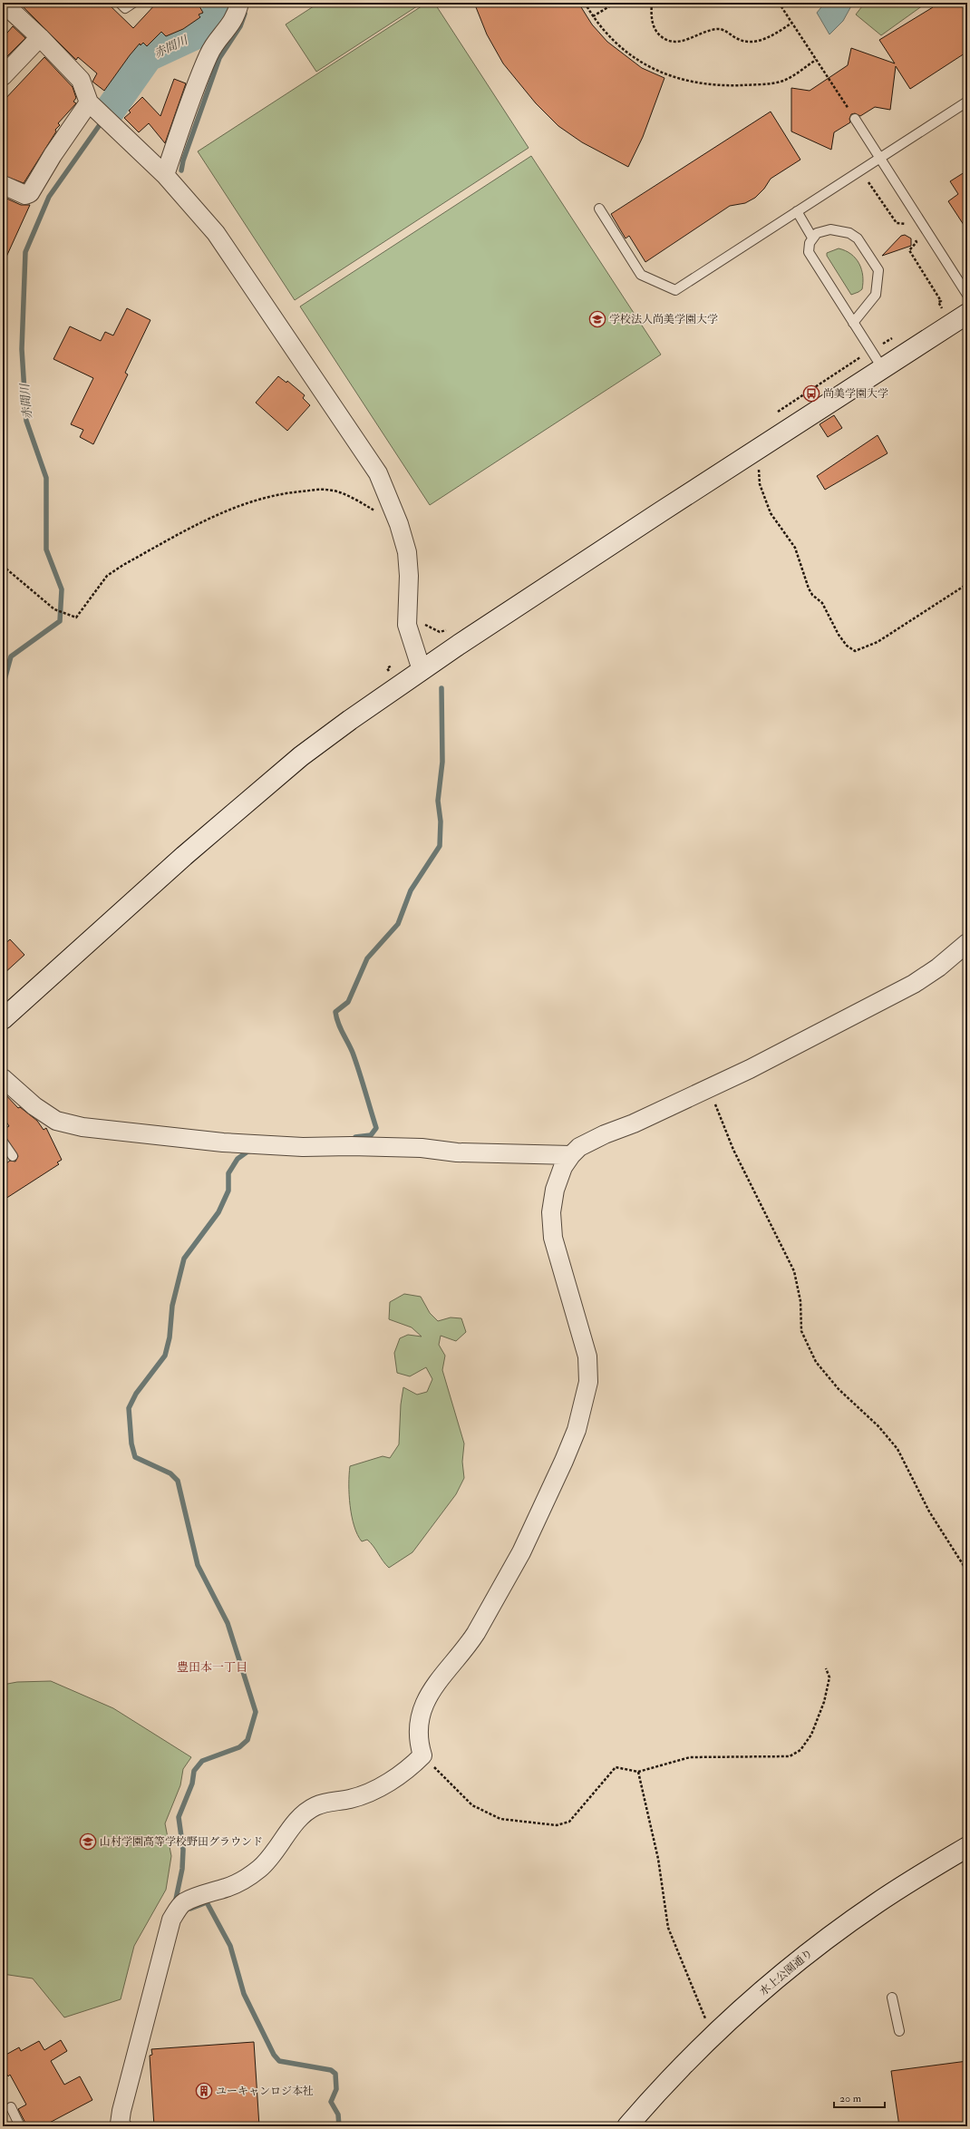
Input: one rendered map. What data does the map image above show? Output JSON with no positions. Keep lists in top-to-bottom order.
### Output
{
  "streets": {
    "street": ["水上公園通り"]
  },
  "districts": ["豊田本一丁目"],
  "water": ["赤間川"],
  "places": {
    "school or university": ["学校法人尚美学園大学", "山村学園高等学校野田グラウンド"],
    "bus stop": ["尚美学園大学"],
    "building": ["ユーキャンロジ本社"]
  },
  "scale_bar": "20 m"
}
